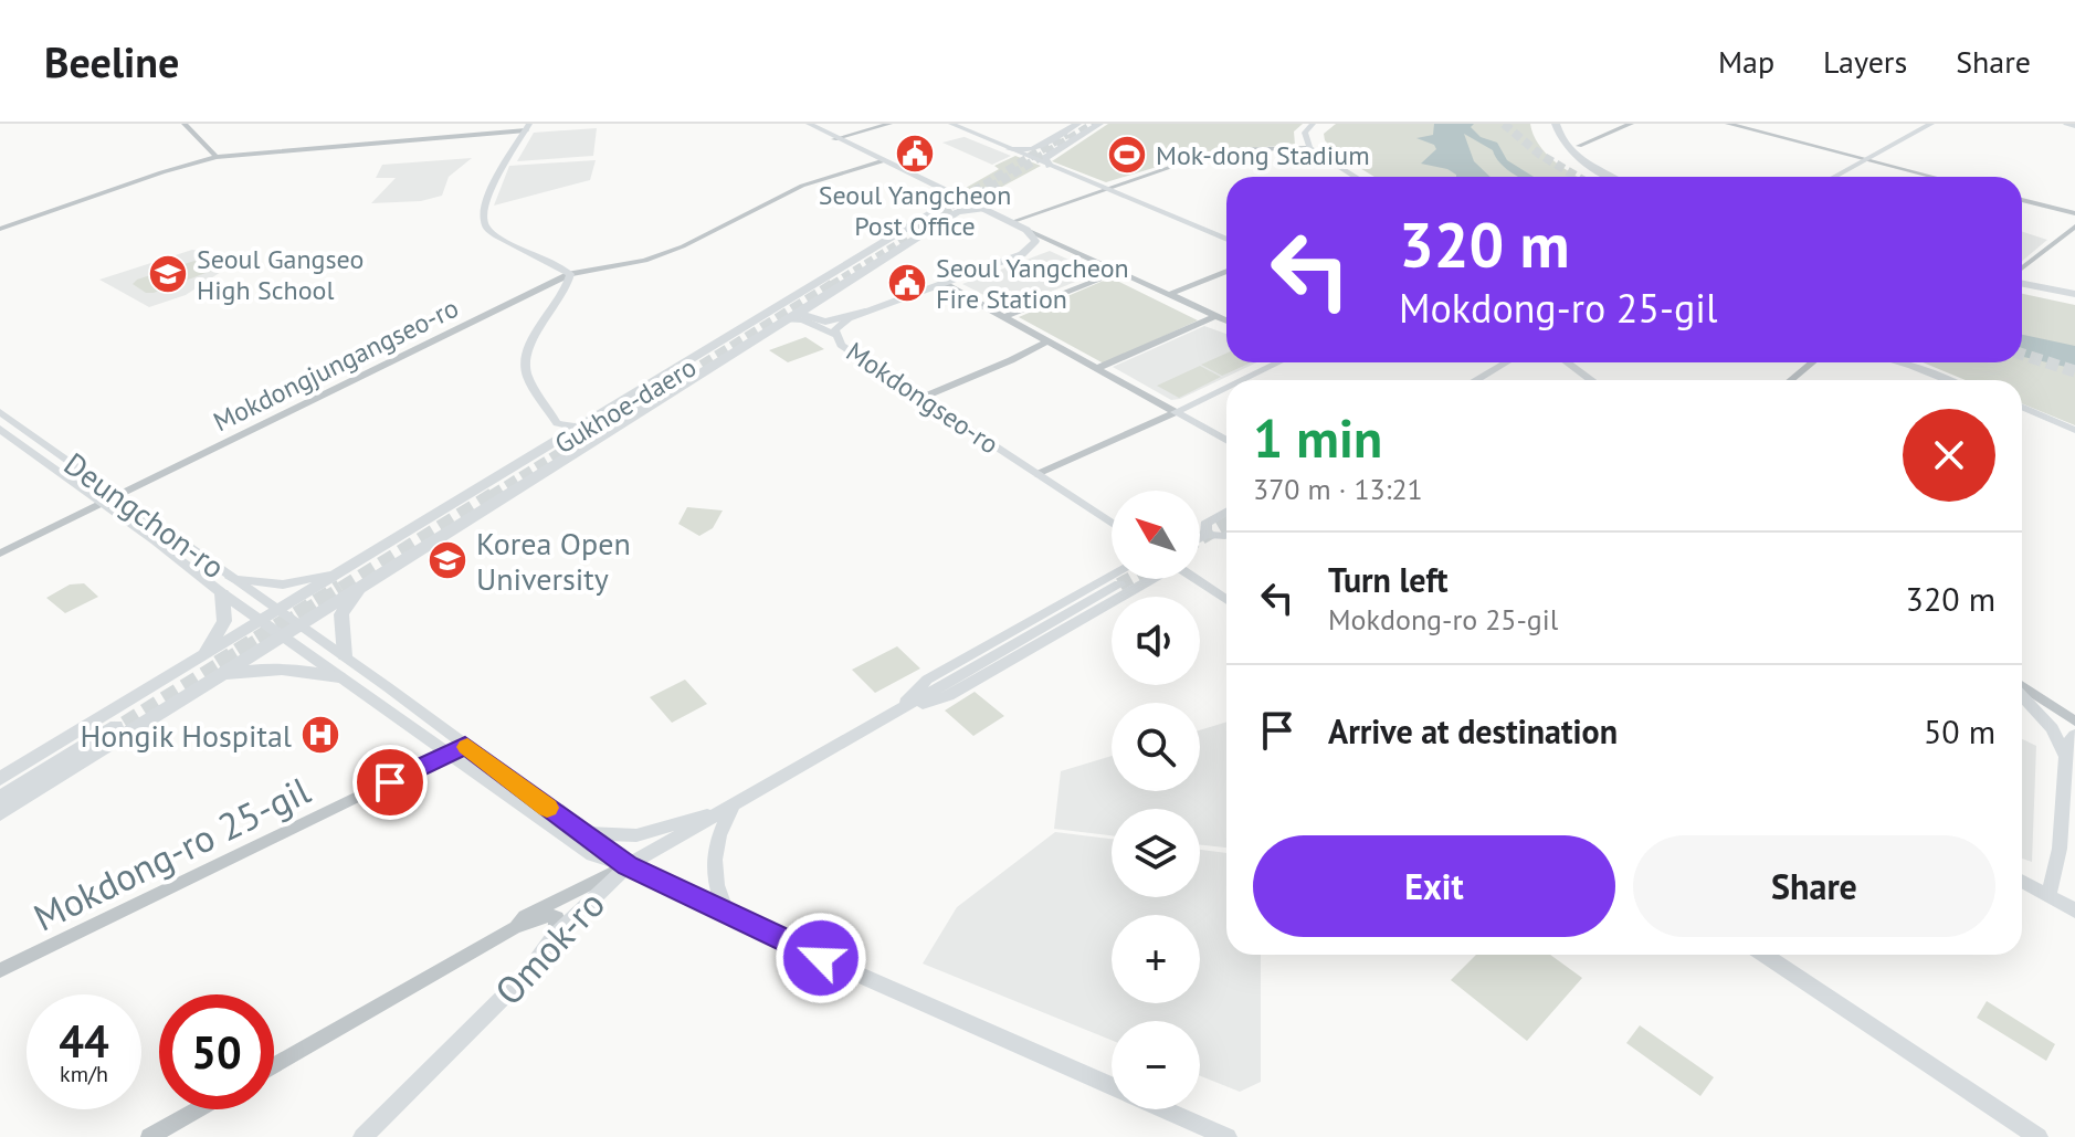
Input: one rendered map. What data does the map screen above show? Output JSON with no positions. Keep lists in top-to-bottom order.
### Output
{
  "streets": {
    "main road": [
      "Mokdongseo-ro",
      "Gukhoe-daero",
      "Deungchon-ro",
      "Omok-ro"
    ],
    "street": ["Mokdongjungangseo-ro", "Mokdong-ro 25-gil"]
  },
  "crossings": [
    ["Mokdongjungangseo-ro", "Deungchon-ro"],
    ["Deungchon-ro", "Mokdong-ro 25-gil"]
  ],
  "places": {
    "public building": ["Seoul Yangcheon Post Office", "Seoul Yangcheon Fire Station"],
    "sports": ["Mok-dong Stadium"],
    "school or university": ["Seoul Gangseo High School", "Korea Open University"],
    "hospital": ["Hongik Hospital"]
  },
  "north": "top left",
  "page": {
    "header": "Beeline",
    "nav": ["Map", "Layers", "Share"],
    "turn": ["320 m", "Mokdong-ro 25-gil"],
    "heading": ["1 min", "370 m · 13:21"],
    "map_buttons": ["+", "−"],
    "list": [
      {
        "name": "Turn left",
        "note": "Mokdong-ro 25-gil",
        "value": "320 m"
      },
      {
        "name": "Arrive at destination",
        "value": "50 m"
      }
    ],
    "buttons": ["Exit", "Share"],
    "speed": "44 km/h",
    "limit": "50"
  }
}
